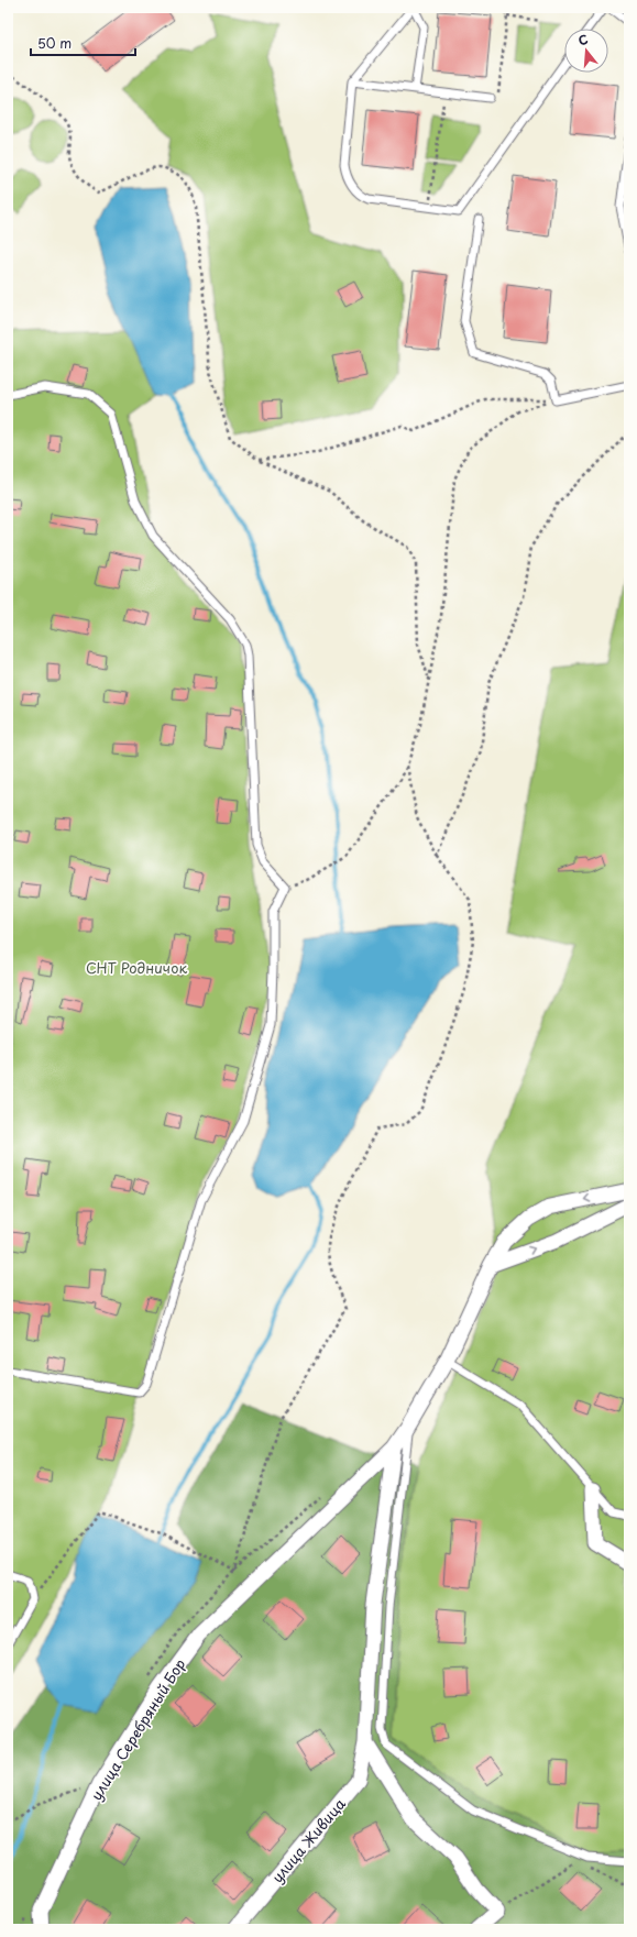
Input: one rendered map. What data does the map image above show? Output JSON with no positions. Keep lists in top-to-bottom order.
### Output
{
  "streets": {
    "street": ["улица Серебряный Бор", "улица Живица"]
  },
  "crossings": [
    ["улица Серебряный Бор", "улица Живица"]
  ],
  "parks": ["СНТ Родничок"],
  "scale_bar": "50 m",
  "north": "top"
}
